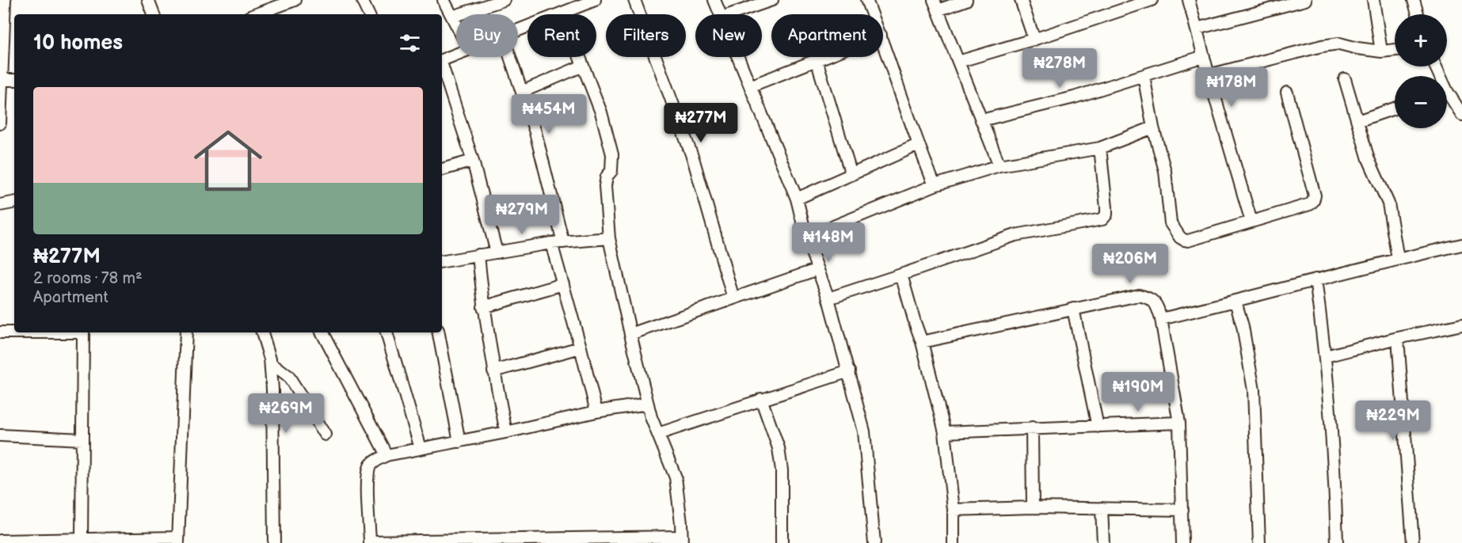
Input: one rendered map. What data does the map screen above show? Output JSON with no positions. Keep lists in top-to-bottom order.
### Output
{
  "page": {
    "map_buttons": ["+", "−"],
    "chip": [
      "Buy",
      "Rent",
      "Filters",
      "New",
      "Apartment"
    ],
    "heading": "10 homes",
    "price": [
      "₦278M",
      "₦178M",
      "₦454M",
      "₦277M",
      "₦279M",
      "₦148M",
      "₦206M",
      "₦190M",
      "₦269M",
      "₦229M"
    ],
    "list": [
      {
        "name": "₦277M",
        "note": "2 rooms · 78 m² · Apartment"
      }
    ]
  }
}
